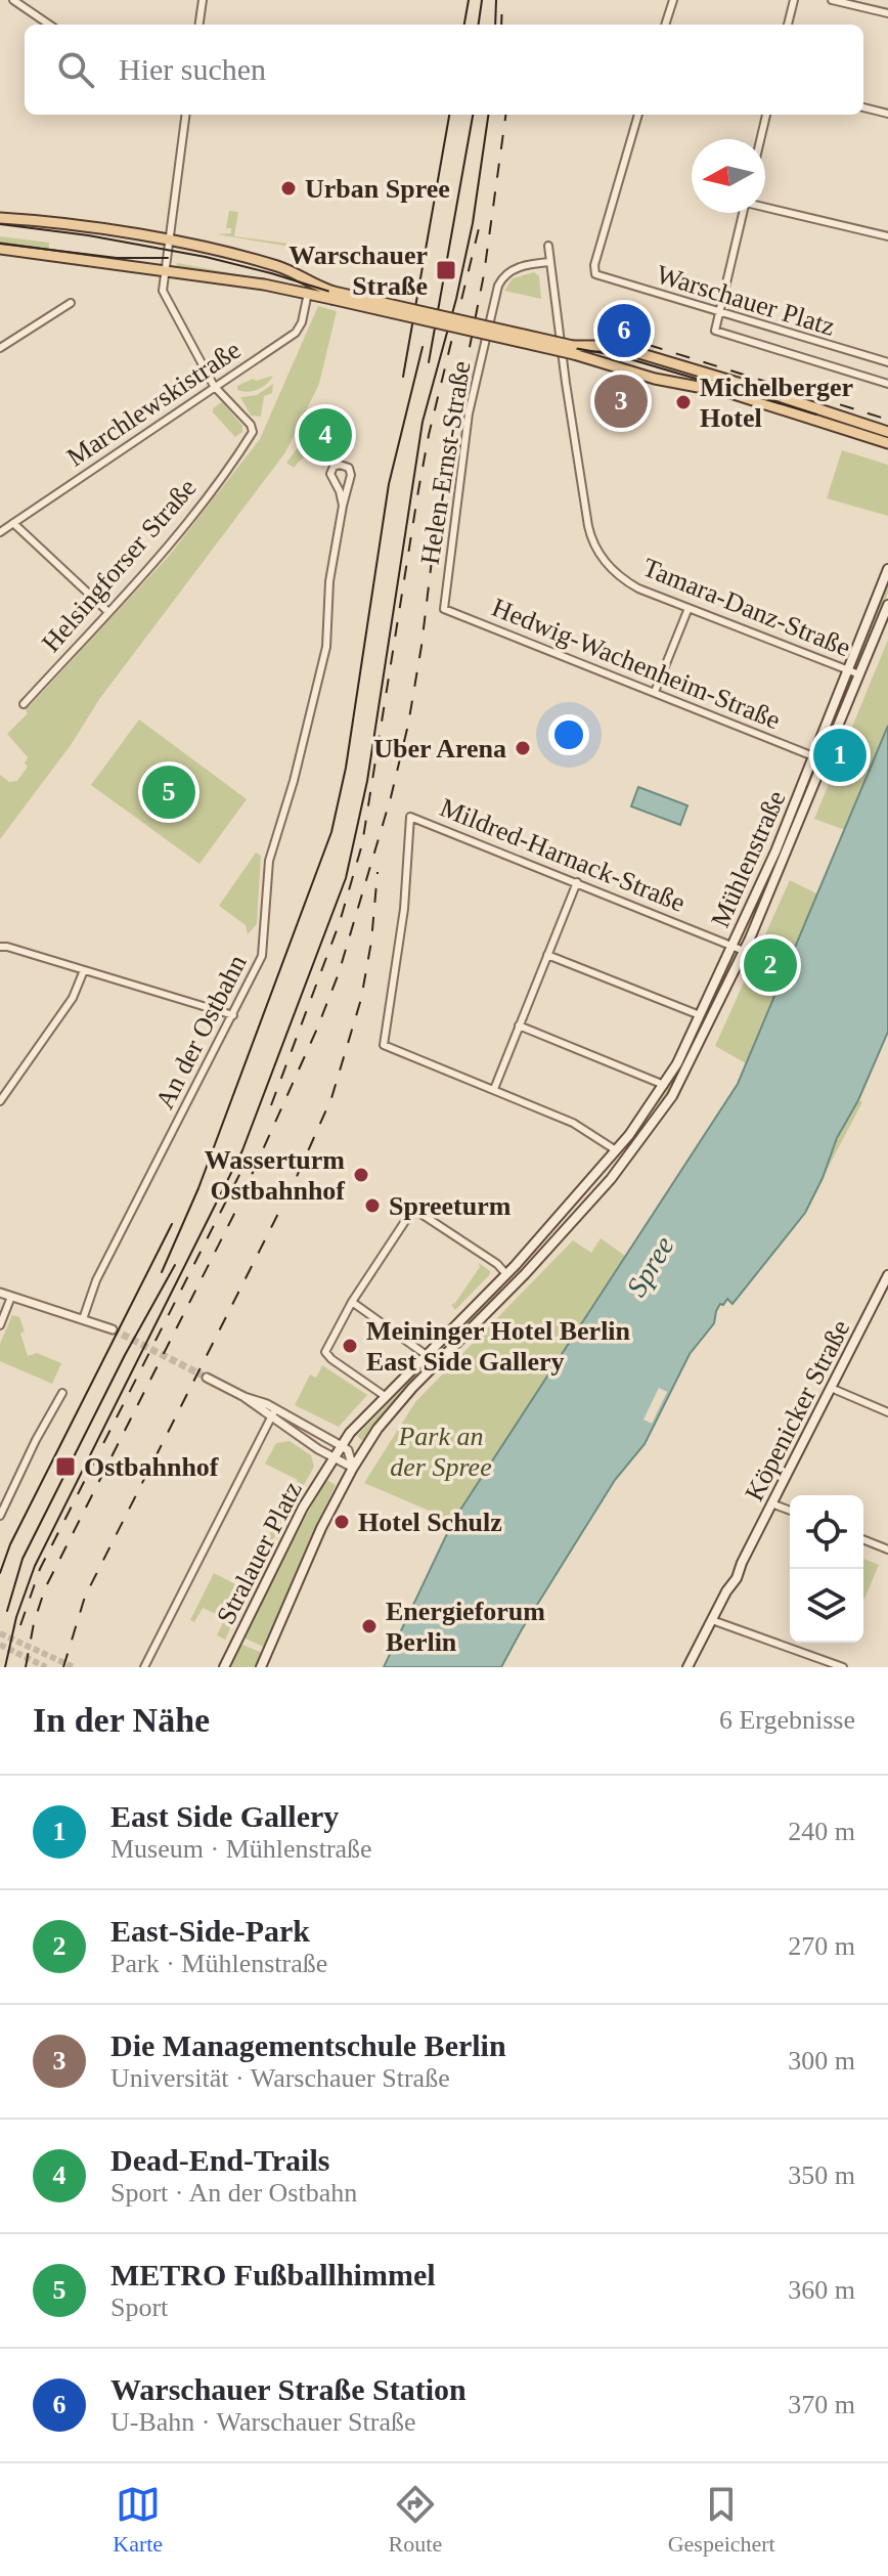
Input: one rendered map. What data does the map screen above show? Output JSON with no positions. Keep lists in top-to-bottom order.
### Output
{
  "streets": {
    "main road": ["Mühlenstraße", "Köpenicker Straße", "Stralauer Platz"],
    "street": [
      "Warschauer Platz",
      "Marchlewskistraße",
      "Helen-Ernst-Straße",
      "Helsingforser Straße",
      "Tamara-Danz-Straße",
      "Hedwig-Wachenheim-Straße",
      "Mildred-Harnack-Straße",
      "An der Ostbahn"
    ]
  },
  "crossings": [
    ["Marchlewskistraße", "Helsingforser Straße"],
    ["Helen-Ernst-Straße", "Tamara-Danz-Straße"],
    ["Helen-Ernst-Straße", "Hedwig-Wachenheim-Straße"],
    ["Tamara-Danz-Straße", "Mühlenstraße"],
    ["Hedwig-Wachenheim-Straße", "Mühlenstraße"],
    ["Mildred-Harnack-Straße", "Mühlenstraße"],
    ["Mühlenstraße", "Stralauer Platz"]
  ],
  "water": ["Spree"],
  "parks": ["Park an der Spree"],
  "places": {
    "other": [
      "Urban Spree",
      "Michelberger Hotel",
      "Uber Arena",
      "Wasserturm Ostbahnhof",
      "Spreeturm",
      "Meininger Hotel Berlin East Side Gallery",
      "Hotel Schulz",
      "Energieforum Berlin"
    ],
    "transit": ["Warschauer Straße", "Ostbahnhof"]
  },
  "north": "left",
  "page": {
    "search": "Hier suchen",
    "pins": [
      "6",
      "3",
      "4",
      "1",
      "5",
      "2"
    ],
    "heading": ["In der Nähe", "6 Ergebnisse"],
    "list": [
      {
        "mark": "1",
        "name": "East Side Gallery",
        "note": "Museum · Mühlenstraße",
        "value": "240 m"
      },
      {
        "mark": "2",
        "name": "East-Side-Park",
        "note": "Park · Mühlenstraße",
        "value": "270 m"
      },
      {
        "mark": "3",
        "name": "Die Managementschule Berlin",
        "note": "Universität · Warschauer Straße",
        "value": "300 m"
      },
      {
        "mark": "4",
        "name": "Dead-End-Trails",
        "note": "Sport · An der Ostbahn",
        "value": "350 m"
      },
      {
        "mark": "5",
        "name": "METRO Fußballhimmel",
        "note": "Sport",
        "value": "360 m"
      },
      {
        "mark": "6",
        "name": "Warschauer Straße Station",
        "note": "U-Bahn · Warschauer Straße",
        "value": "370 m"
      }
    ],
    "nav": ["Karte", "Route", "Gespeichert"]
  }
}
